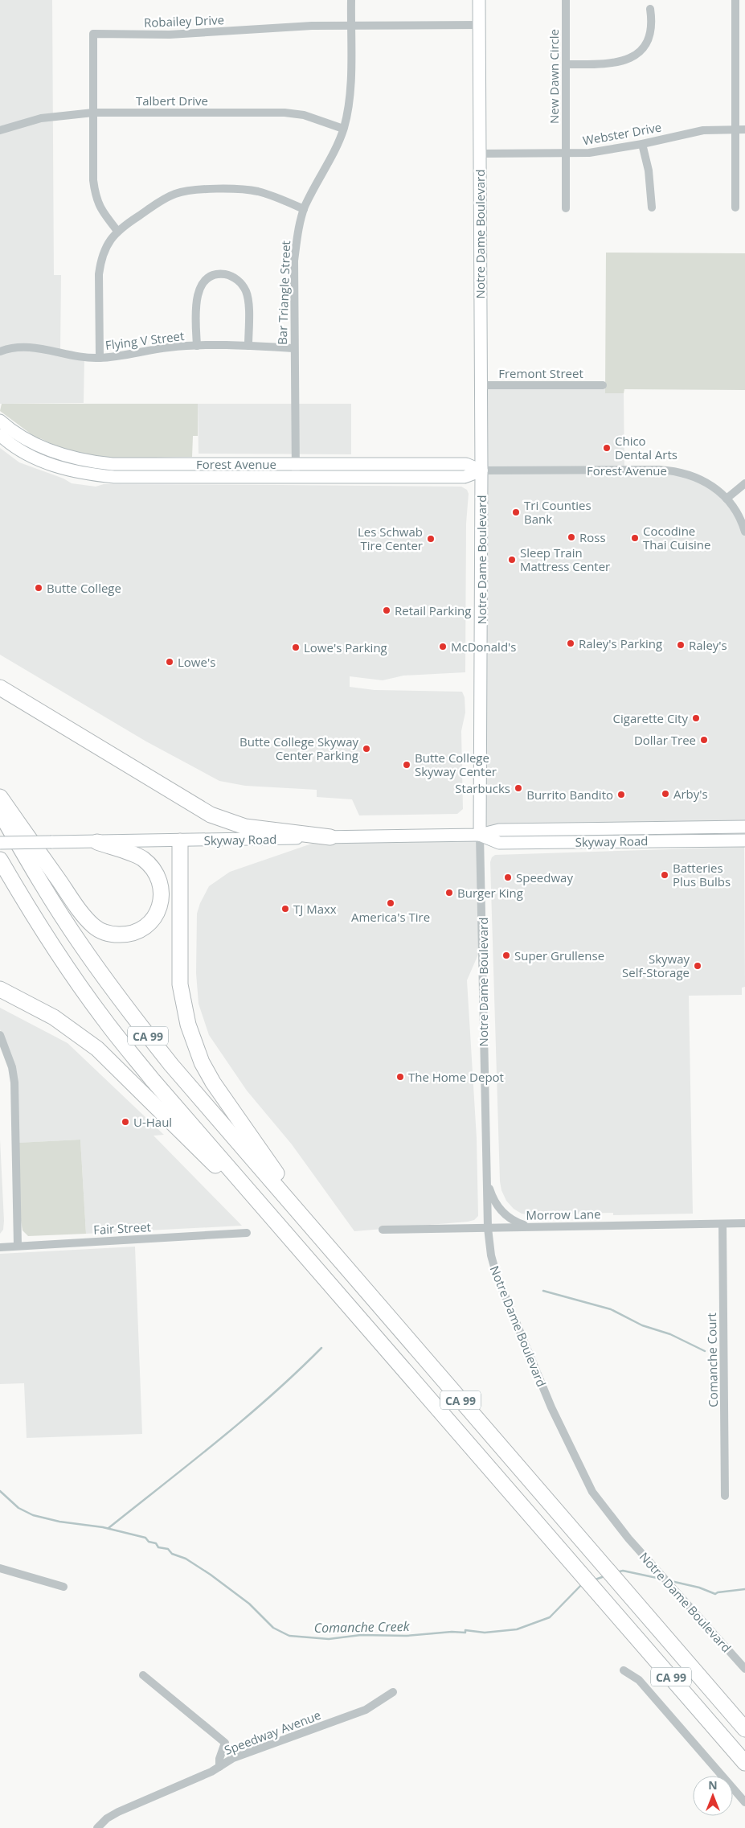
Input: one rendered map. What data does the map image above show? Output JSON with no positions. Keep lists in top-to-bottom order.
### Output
{
  "streets": {
    "highway": ["CA 99"],
    "street": [
      "Robailey Drive",
      "New Dawn Circle",
      "Talbert Drive",
      "Webster Drive",
      "Notre Dame Boulevard",
      "Bar Triangle Street",
      "Flying V Street",
      "Fremont Street",
      "Forest Avenue",
      "Skyway Road",
      "Morrow Lane",
      "Fair Street",
      "Comanche Court",
      "Speedway Avenue"
    ]
  },
  "crossings": [
    ["Robailey Drive", "Talbert Drive"],
    ["Robailey Drive", "Notre Dame Boulevard"],
    ["Robailey Drive", "Bar Triangle Street"],
    ["New Dawn Circle", "Webster Drive"],
    ["Talbert Drive", "Bar Triangle Street"],
    ["Webster Drive", "Notre Dame Boulevard"],
    ["Notre Dame Boulevard", "Fremont Street"],
    ["Notre Dame Boulevard", "Forest Avenue"],
    ["Notre Dame Boulevard", "Skyway Road"],
    ["Notre Dame Boulevard", "Morrow Lane"],
    ["Bar Triangle Street", "Flying V Street"],
    ["Bar Triangle Street", "Forest Avenue"],
    ["Morrow Lane", "Comanche Court"]
  ],
  "water": ["Comanche Creek"],
  "places": [
    "Chico Dental Arts",
    "Tri Counties Bank",
    "Ross",
    "Cocodine Thai Cuisine",
    "Les Schwab Tire Center",
    "Sleep Train Mattress Center",
    "Butte College",
    "Retail Parking",
    "Raley's Parking",
    "Raley's",
    "McDonald's",
    "Lowe's Parking",
    "Lowe's",
    "Cigarette City",
    "Dollar Tree",
    "Butte College Skyway Center Parking",
    "Butte College Skyway Center",
    "Starbucks",
    "Arby's",
    "Burrito Bandito",
    "Batteries Plus Bulbs",
    "Speedway",
    "Burger King",
    "America's Tire",
    "TJ Maxx",
    "Super Grullense",
    "Skyway Self-Storage",
    "The Home Depot",
    "U-Haul"
  ],
  "north": "top"
}
